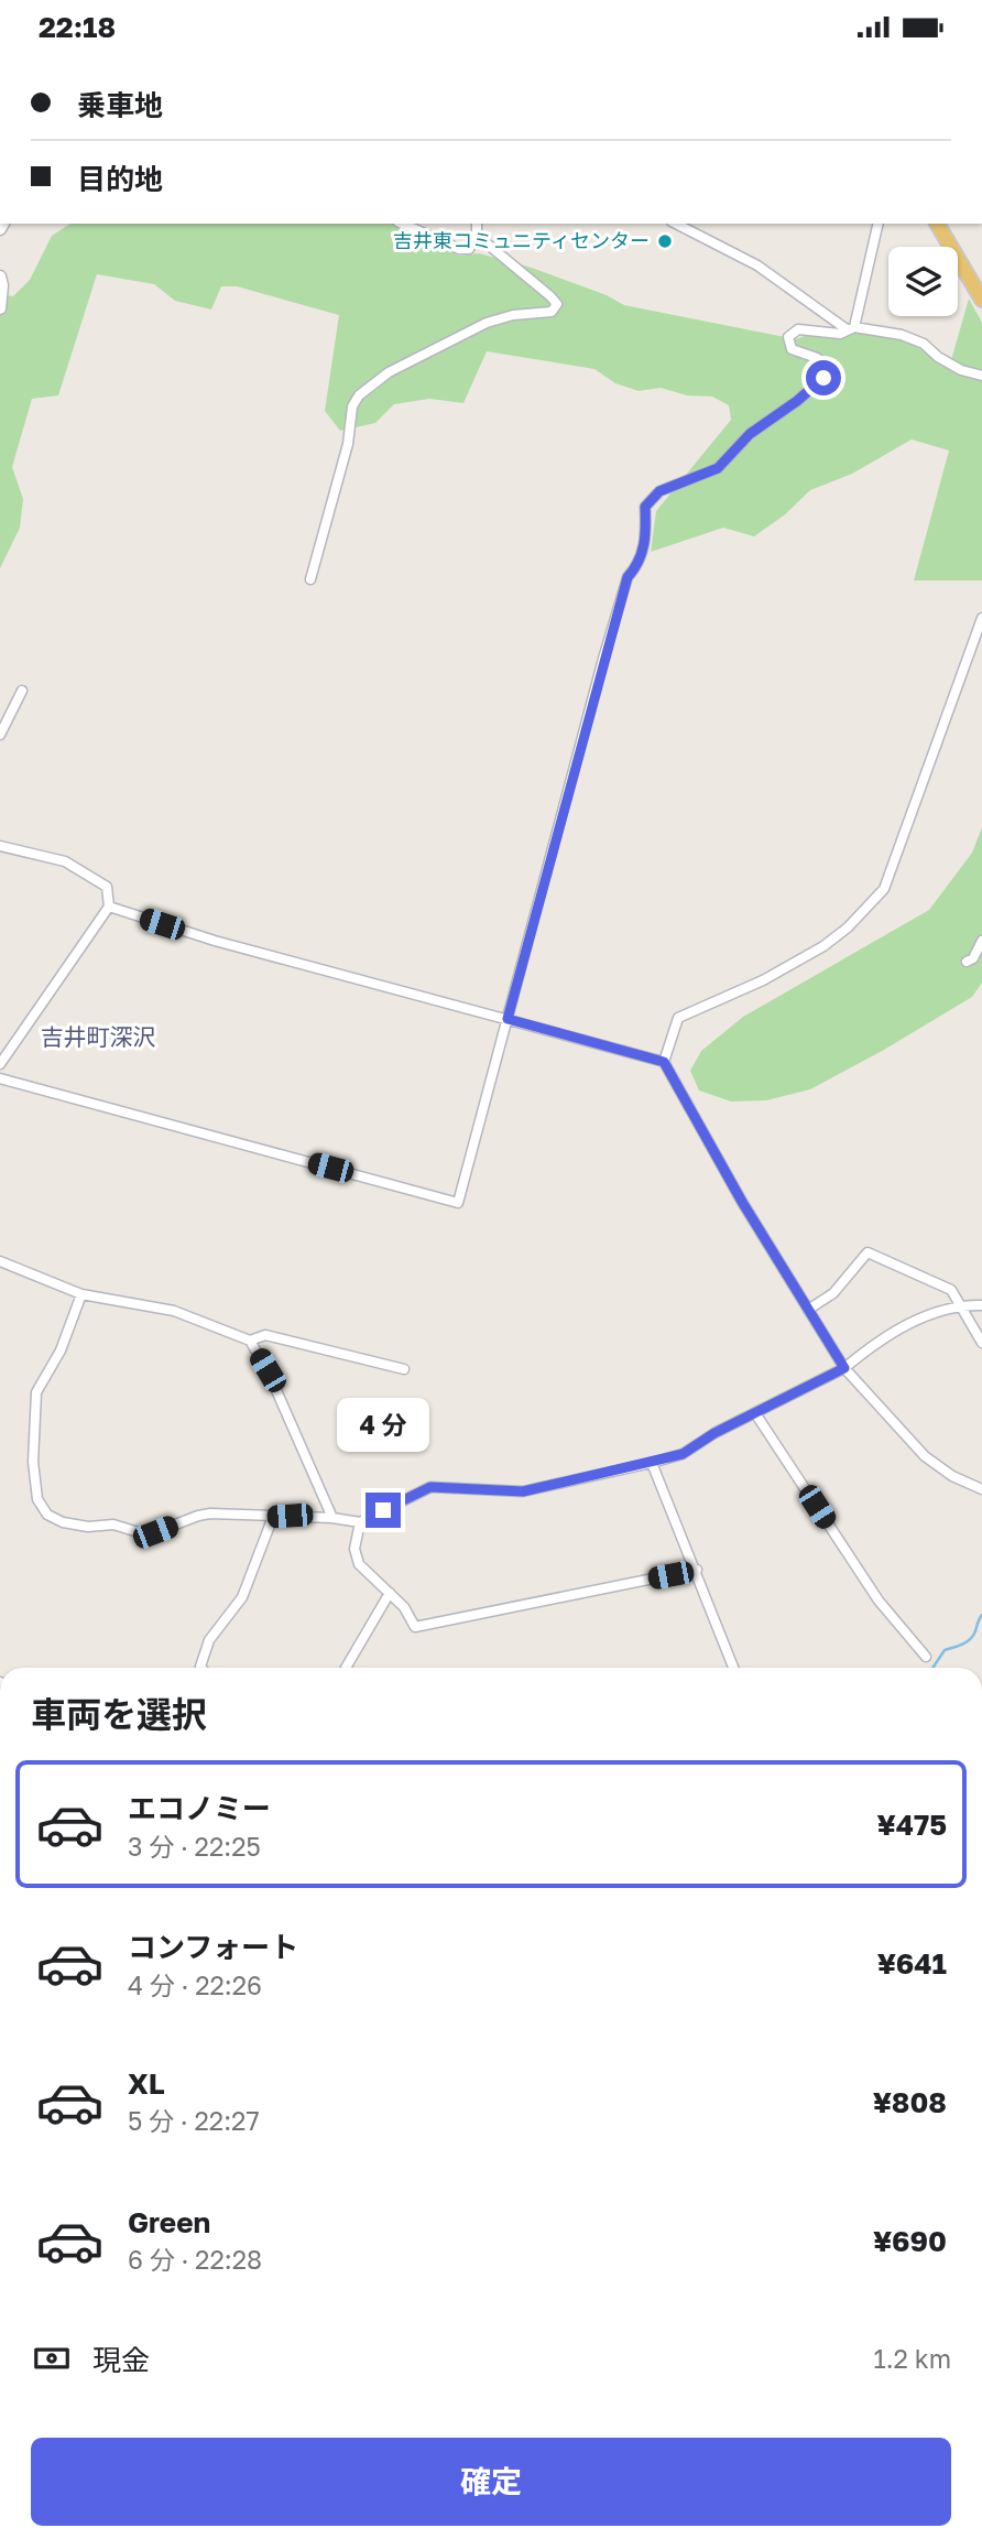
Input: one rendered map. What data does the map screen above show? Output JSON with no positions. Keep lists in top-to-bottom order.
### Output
{
  "districts": ["吉井町深沢"],
  "places": ["吉井東コミュニティセンター"],
  "page": {
    "status": "22:18",
    "banner": ["乗車地", "目的地"],
    "bubble": "4 分",
    "heading": "車両を選択",
    "list": [
      {
        "name": "エコノミー",
        "note": "3 分 · 22:25",
        "value": "¥475"
      },
      {
        "name": "コンフォート",
        "note": "4 分 · 22:26",
        "value": "¥641"
      },
      {
        "name": "XL",
        "note": "5 分 · 22:27",
        "value": "¥808"
      },
      {
        "name": "Green",
        "note": "6 分 · 22:28",
        "value": "¥690"
      }
    ],
    "pay": ["現金", "1.2 km"],
    "buttons": "確定"
  }
}
